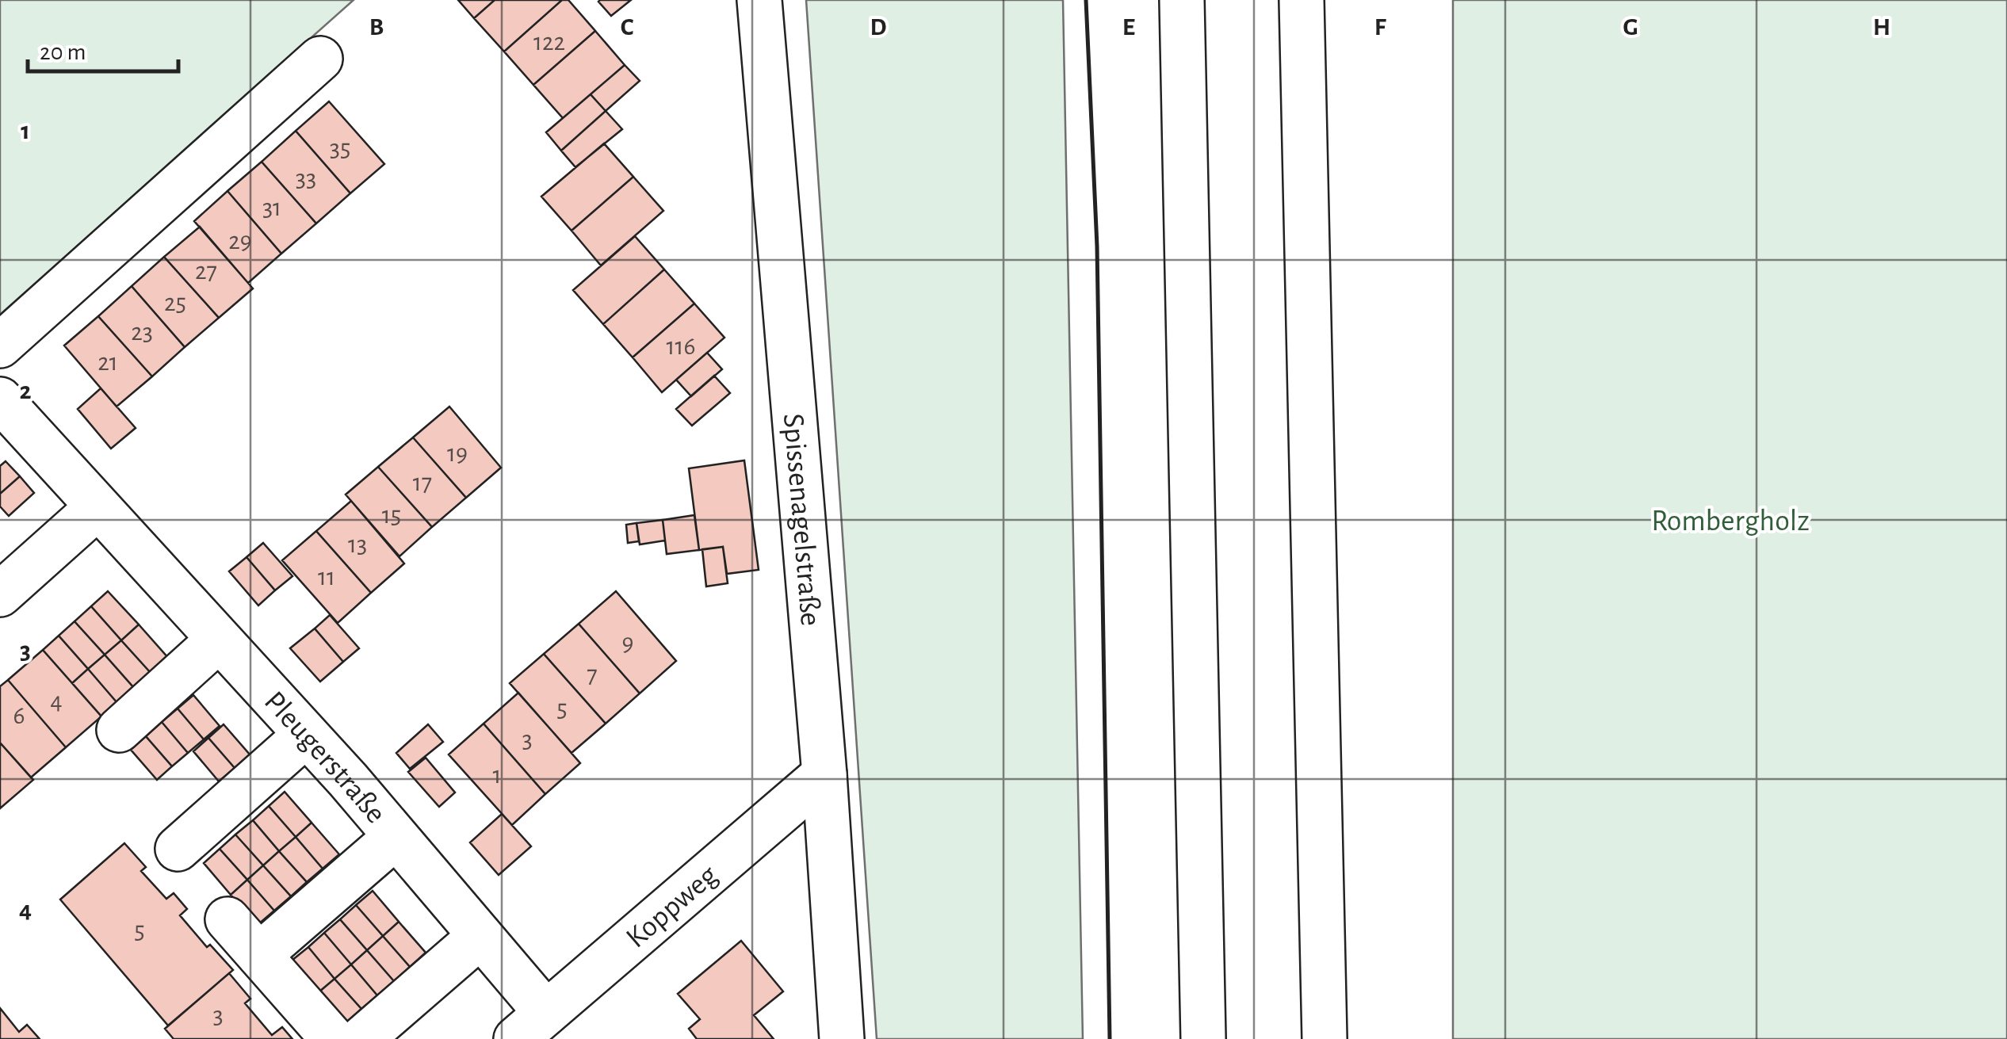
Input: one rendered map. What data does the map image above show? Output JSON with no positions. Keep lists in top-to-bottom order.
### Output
{
  "streets": {
    "main road": ["Spissenagelstraße", "Pleugerstraße", "Koppweg"]
  },
  "crossings": [
    ["Spissenagelstraße", "Koppweg"],
    ["Pleugerstraße", "Koppweg"]
  ],
  "parks": ["Rombergholz"],
  "house_numbers": [
    "122",
    "35",
    "33",
    "31",
    "29",
    "27",
    "25",
    "23",
    "116",
    "21",
    "19",
    "17",
    "15",
    "13",
    "11",
    "9",
    "7",
    "4",
    "5",
    "6",
    "3",
    "1",
    "5",
    "3"
  ],
  "scale_bar": "20 m",
  "grid": {
    "columns": [
      "B",
      "C",
      "D",
      "E",
      "F",
      "G",
      "H"
    ],
    "rows": [
      "1",
      "2",
      "3",
      "4"
    ]
  }
}
